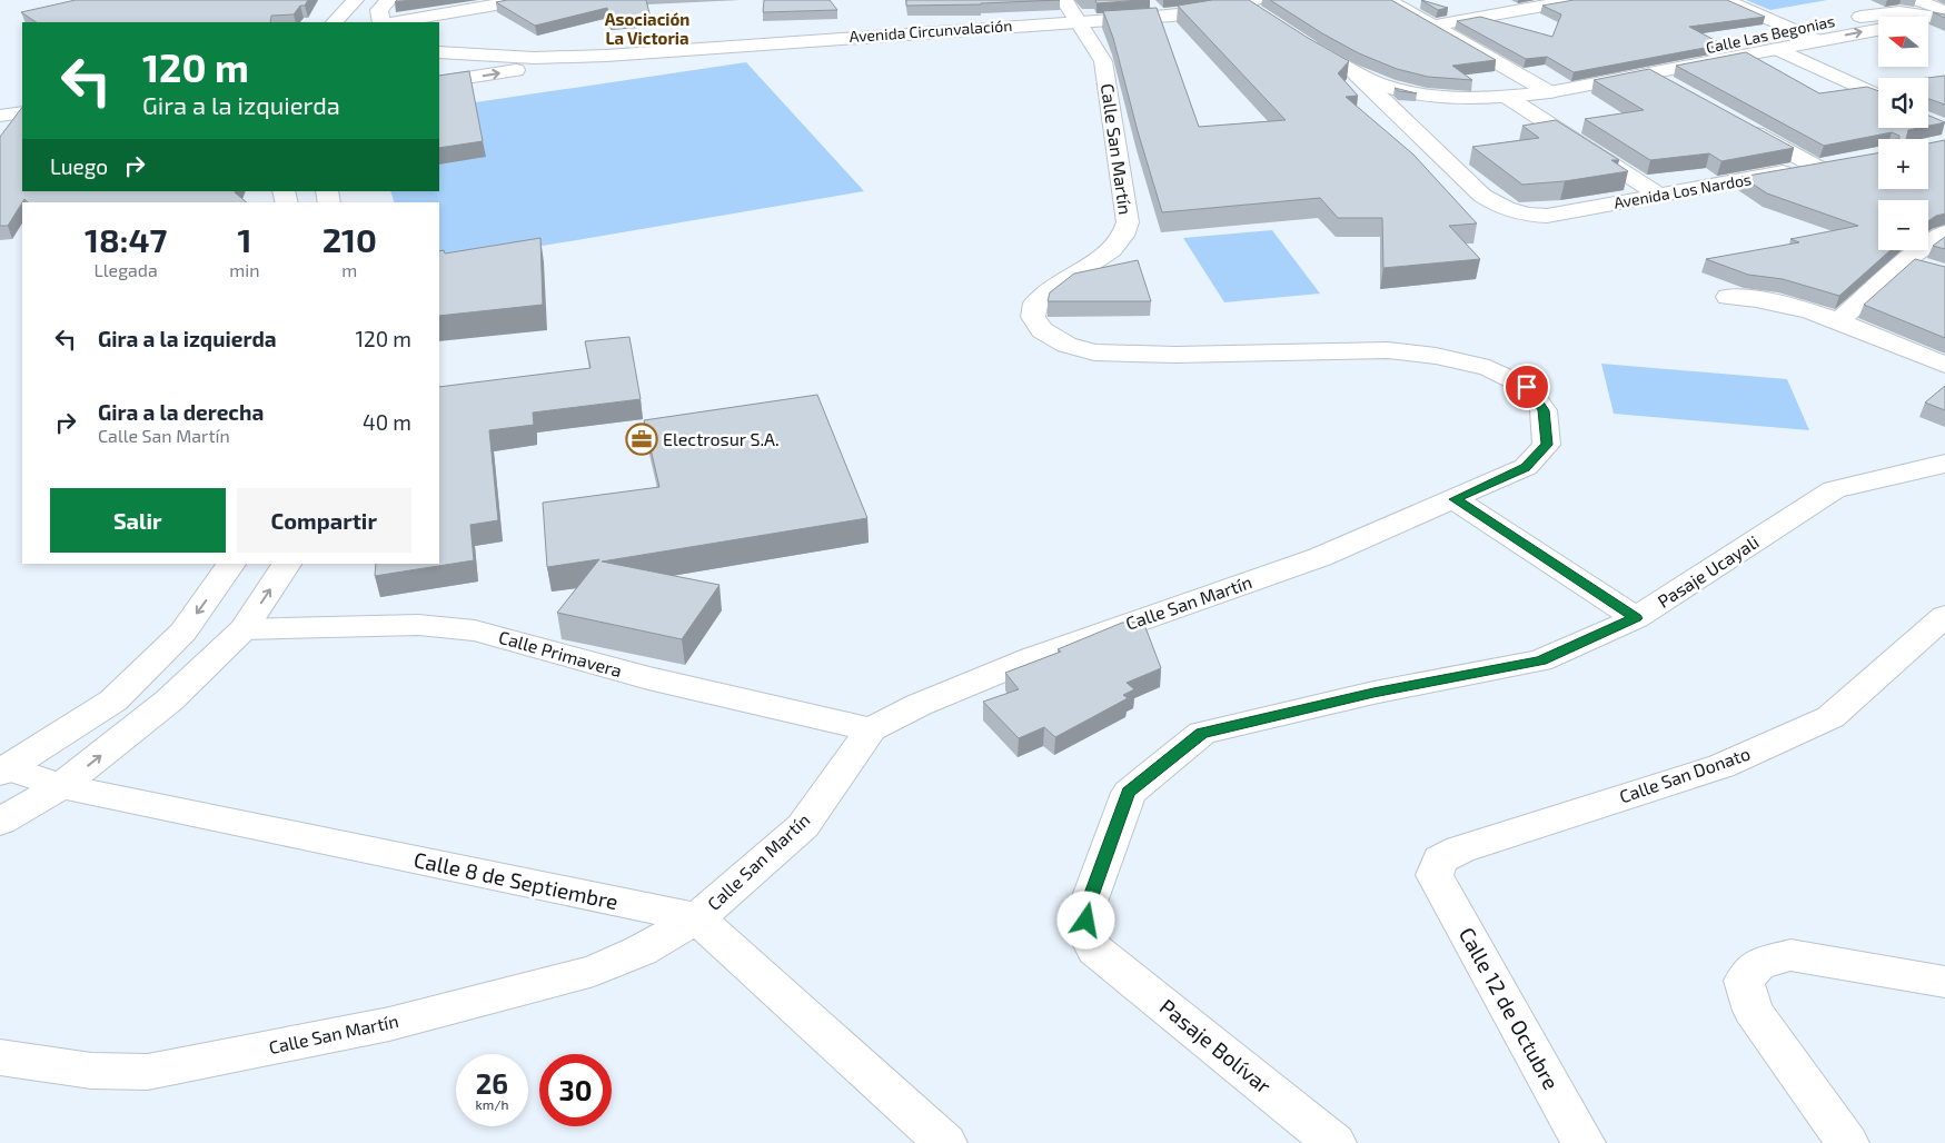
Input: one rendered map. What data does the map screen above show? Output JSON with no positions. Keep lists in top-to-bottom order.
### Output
{
  "streets": {
    "main road": [
      "Avenida Circunvalación",
      "Calle Las Begonias",
      "Calle San Martín",
      "Avenida Los Nardos",
      "Pasaje Ucayali",
      "Calle Primavera",
      "Calle San Donato",
      "Calle 8 de Septiembre",
      "Calle 12 de Octubre",
      "Pasaje Bolívar"
    ]
  },
  "crossings": [
    ["Avenida Circunvalación", "Calle San Martín"],
    ["Calle Las Begonias", "Avenida Los Nardos"],
    ["Calle San Martín", "Calle Primavera"],
    ["Calle San Martín", "Calle 8 de Septiembre"],
    ["Pasaje Ucayali", "Pasaje Bolívar"],
    ["Calle San Donato", "Calle 12 de Octubre"]
  ],
  "districts": ["Asociación La Victoria"],
  "places": {
    "office": ["Electrosur S.A."]
  },
  "north": "left",
  "page": {
    "map_buttons": ["+", "−"],
    "turn": ["120 m", "Gira a la izquierda"],
    "then": "Luego",
    "eta": [
      "18:47",
      "Llegada",
      "1",
      "min",
      "210",
      "m"
    ],
    "list": [
      {
        "name": "Gira a la izquierda",
        "value": "120 m"
      },
      {
        "name": "Gira a la derecha",
        "note": "Calle San Martín",
        "value": "40 m"
      }
    ],
    "buttons": ["Salir", "Compartir"],
    "speed": "26 km/h",
    "limit": "30"
  }
}
